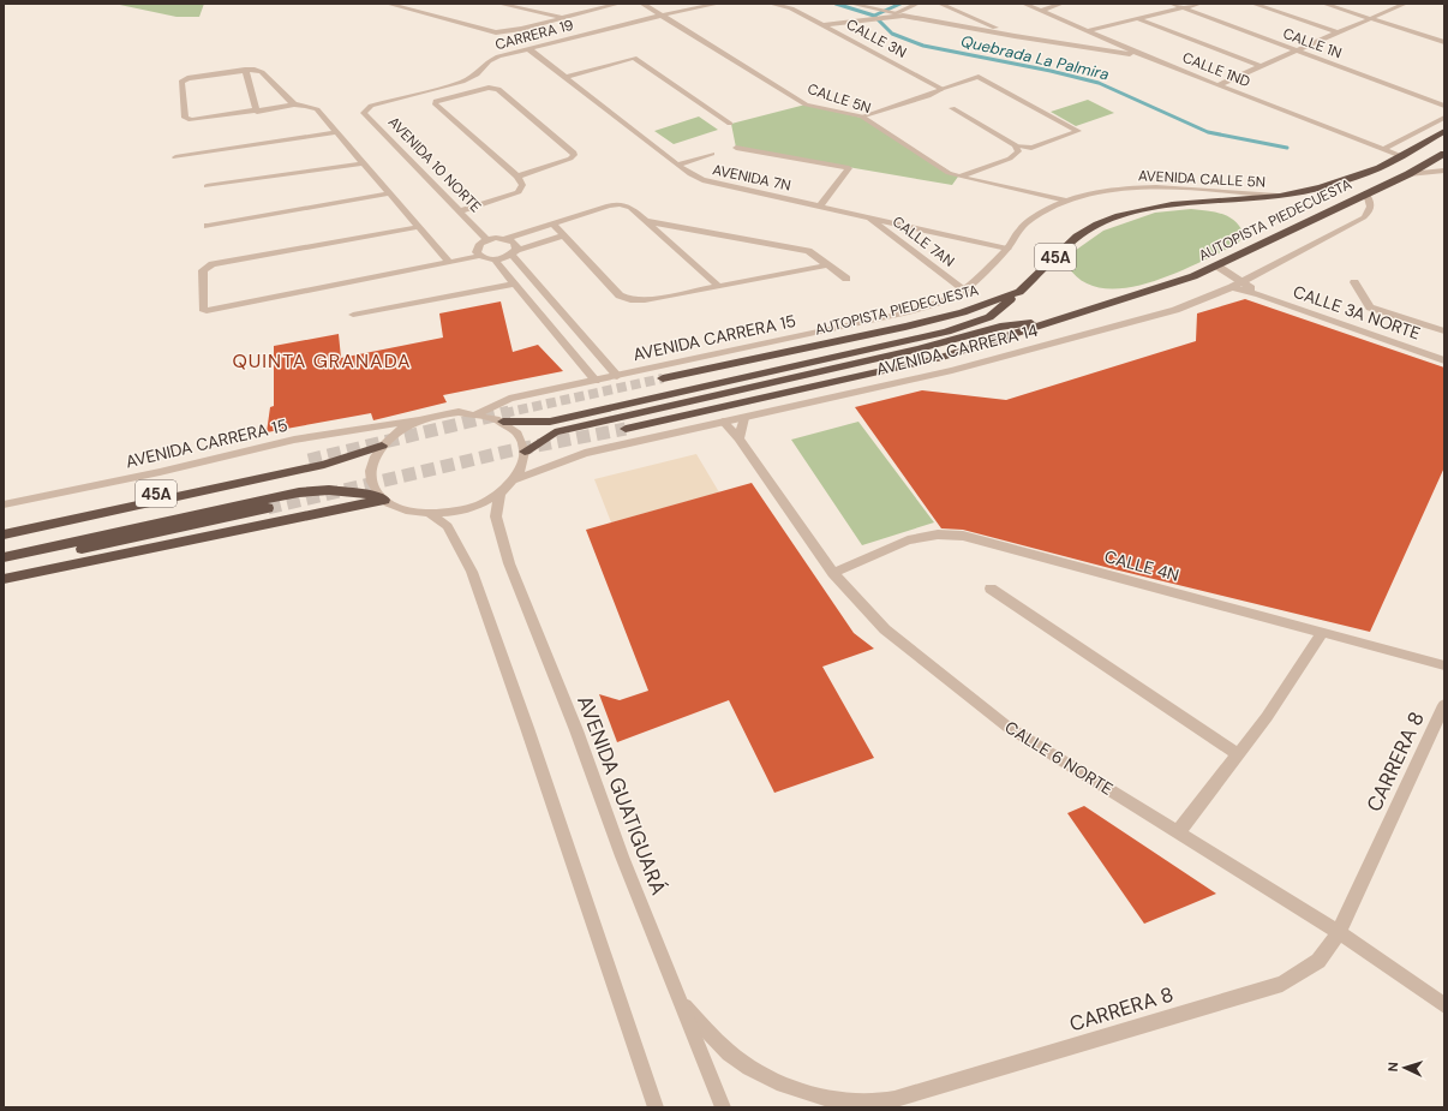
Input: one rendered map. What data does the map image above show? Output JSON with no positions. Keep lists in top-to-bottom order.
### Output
{
  "streets": {
    "highway": ["AUTOPISTA PIEDECUESTA", "45A"],
    "street": [
      "CARRERA 19",
      "CALLE 3N",
      "CALLE 1N",
      "CALLE 1ND",
      "CALLE 5N",
      "AVENIDA 10 NORTE",
      "AVENIDA 7N",
      "AVENIDA CALLE 5N",
      "CALLE 7AN",
      "CALLE 3A NORTE",
      "AVENIDA CARRERA 15",
      "AVENIDA CARRERA 14",
      "CALLE 4N",
      "CALLE 6 NORTE",
      "CARRERA 8",
      "AVENIDA GUATIGUARÁ"
    ]
  },
  "crossings": [
    ["CARRERA 19", "CALLE 5N"],
    ["CARRERA 19", "AVENIDA 10 NORTE"],
    ["CARRERA 19", "AVENIDA 7N"],
    ["CALLE 1ND", "AUTOPISTA PIEDECUESTA"],
    ["CALLE 5N", "AVENIDA CALLE 5N"],
    ["CALLE 5N", "AVENIDA CARRERA 15"],
    ["AVENIDA 7N", "CALLE 7AN"],
    ["AVENIDA 7N", "AVENIDA CARRERA 15"],
    ["AVENIDA CALLE 5N", "AUTOPISTA PIEDECUESTA"],
    ["AVENIDA CALLE 5N", "AVENIDA CARRERA 15"],
    ["AUTOPISTA PIEDECUESTA", "CALLE 3A NORTE"],
    ["AUTOPISTA PIEDECUESTA", "AVENIDA CARRERA 14"],
    ["CALLE 7AN", "AVENIDA CARRERA 15"],
    ["CALLE 3A NORTE", "AVENIDA CARRERA 14"],
    ["AVENIDA CARRERA 15", "AVENIDA CARRERA 14"],
    ["AVENIDA CARRERA 15", "AVENIDA GUATIGUARÁ"],
    ["AVENIDA CARRERA 14", "CALLE 6 NORTE"],
    ["AVENIDA CARRERA 14", "AVENIDA GUATIGUARÁ"],
    ["CALLE 4N", "CALLE 6 NORTE"],
    ["CALLE 6 NORTE", "CARRERA 8"],
    ["CARRERA 8", "AVENIDA GUATIGUARÁ"]
  ],
  "districts": ["QUINTA GRANADA"],
  "water": ["Quebrada La Palmira"],
  "north": "left"
}
